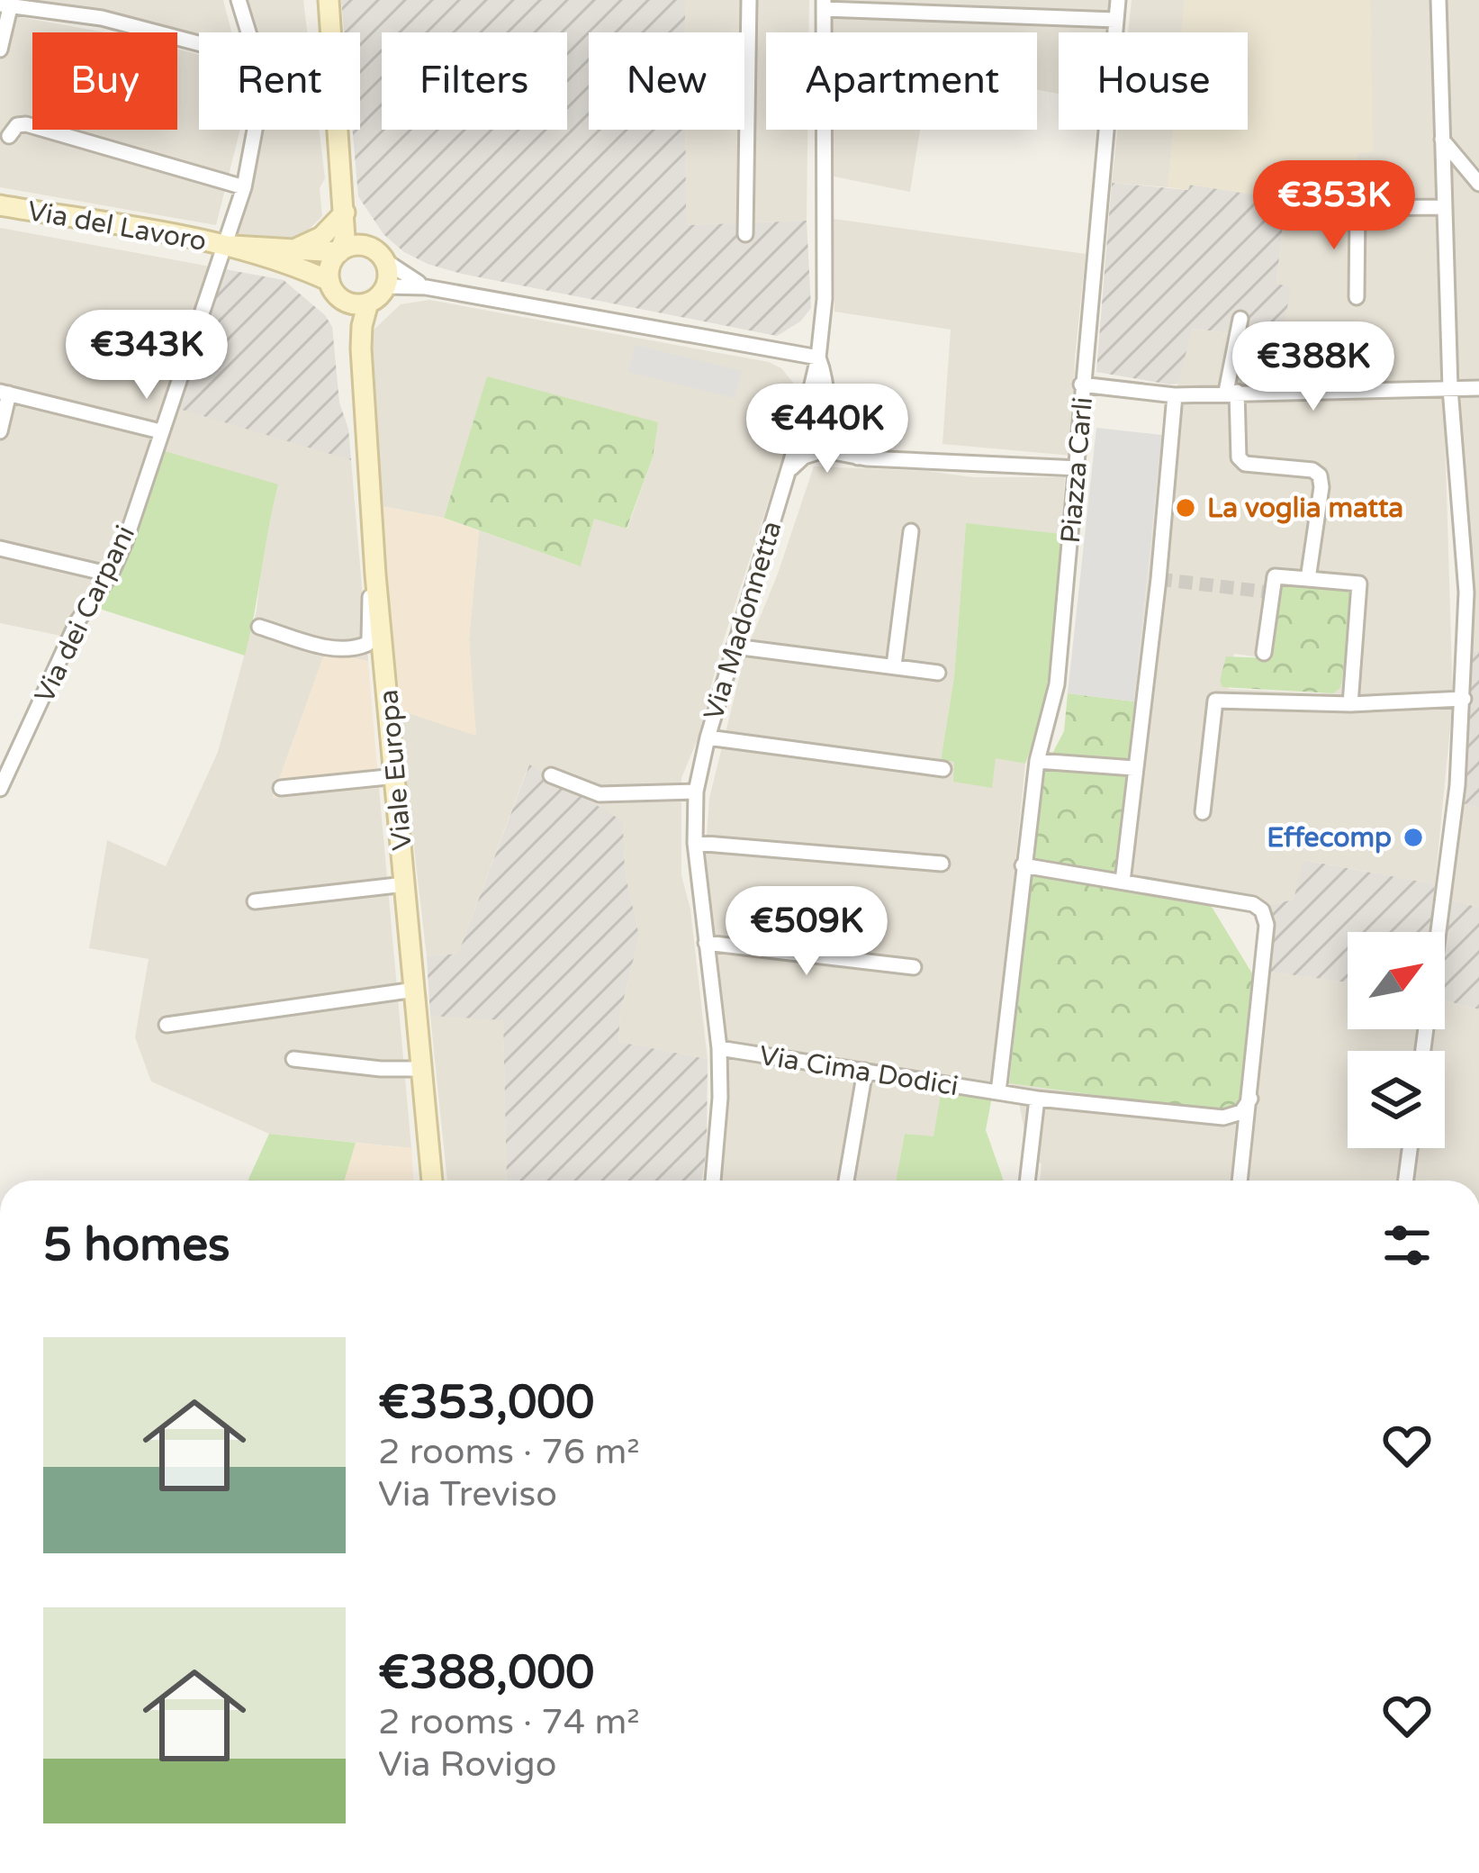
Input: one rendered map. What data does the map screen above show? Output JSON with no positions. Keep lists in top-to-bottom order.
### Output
{
  "streets": {
    "main road": ["Via del Lavoro", "Viale Europa"],
    "street": [
      "Piazza Carli",
      "Via dei Carpani",
      "Via Madonnetta",
      "Via Cima Dodici"
    ]
  },
  "crossings": [
    ["Via del Lavoro", "Via dei Carpani"],
    ["Via del Lavoro", "Viale Europa"],
    ["Piazza Carli", "Via Cima Dodici"],
    ["Via Madonnetta", "Via Cima Dodici"]
  ],
  "places": ["La voglia matta", "Effecomp"],
  "north": "top right",
  "page": {
    "chip": [
      "Buy",
      "Rent",
      "Filters",
      "New",
      "Apartment",
      "House"
    ],
    "price": [
      "€353K",
      "€343K",
      "€388K",
      "€440K",
      "€509K"
    ],
    "heading": "5 homes",
    "list": [
      {
        "name": "€353,000",
        "note": "2 rooms · 76 m² · Via Treviso"
      },
      {
        "name": "€388,000",
        "note": "2 rooms · 74 m² · Via Rovigo"
      }
    ]
  }
}
